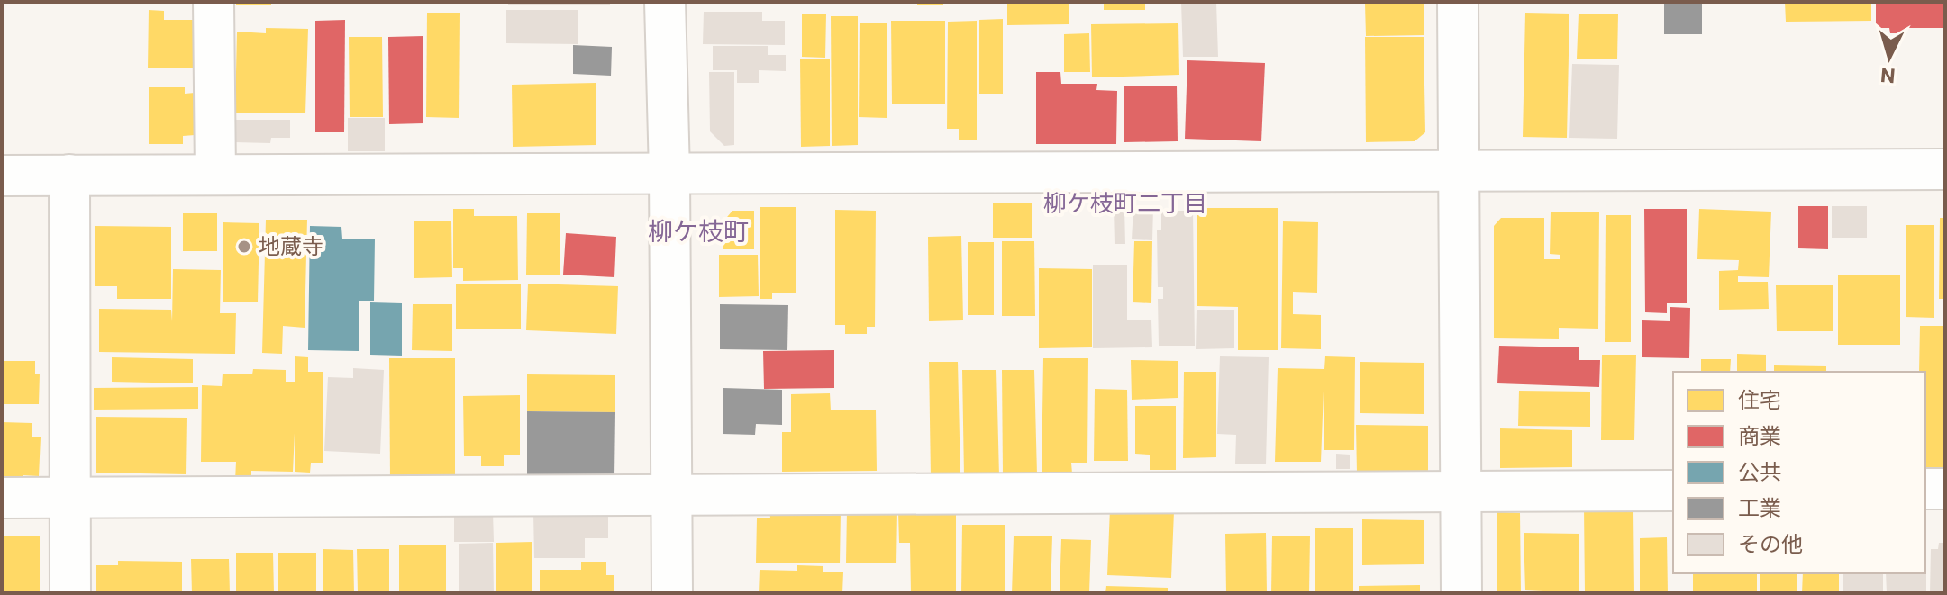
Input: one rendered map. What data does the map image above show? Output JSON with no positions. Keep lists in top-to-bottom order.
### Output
{
  "districts": ["柳ケ枝町二丁目", "柳ケ枝町"],
  "places": ["地蔵寺"],
  "legend": [
    "住宅",
    "商業",
    "公共",
    "工業",
    "その他"
  ],
  "north": "bottom"
}
